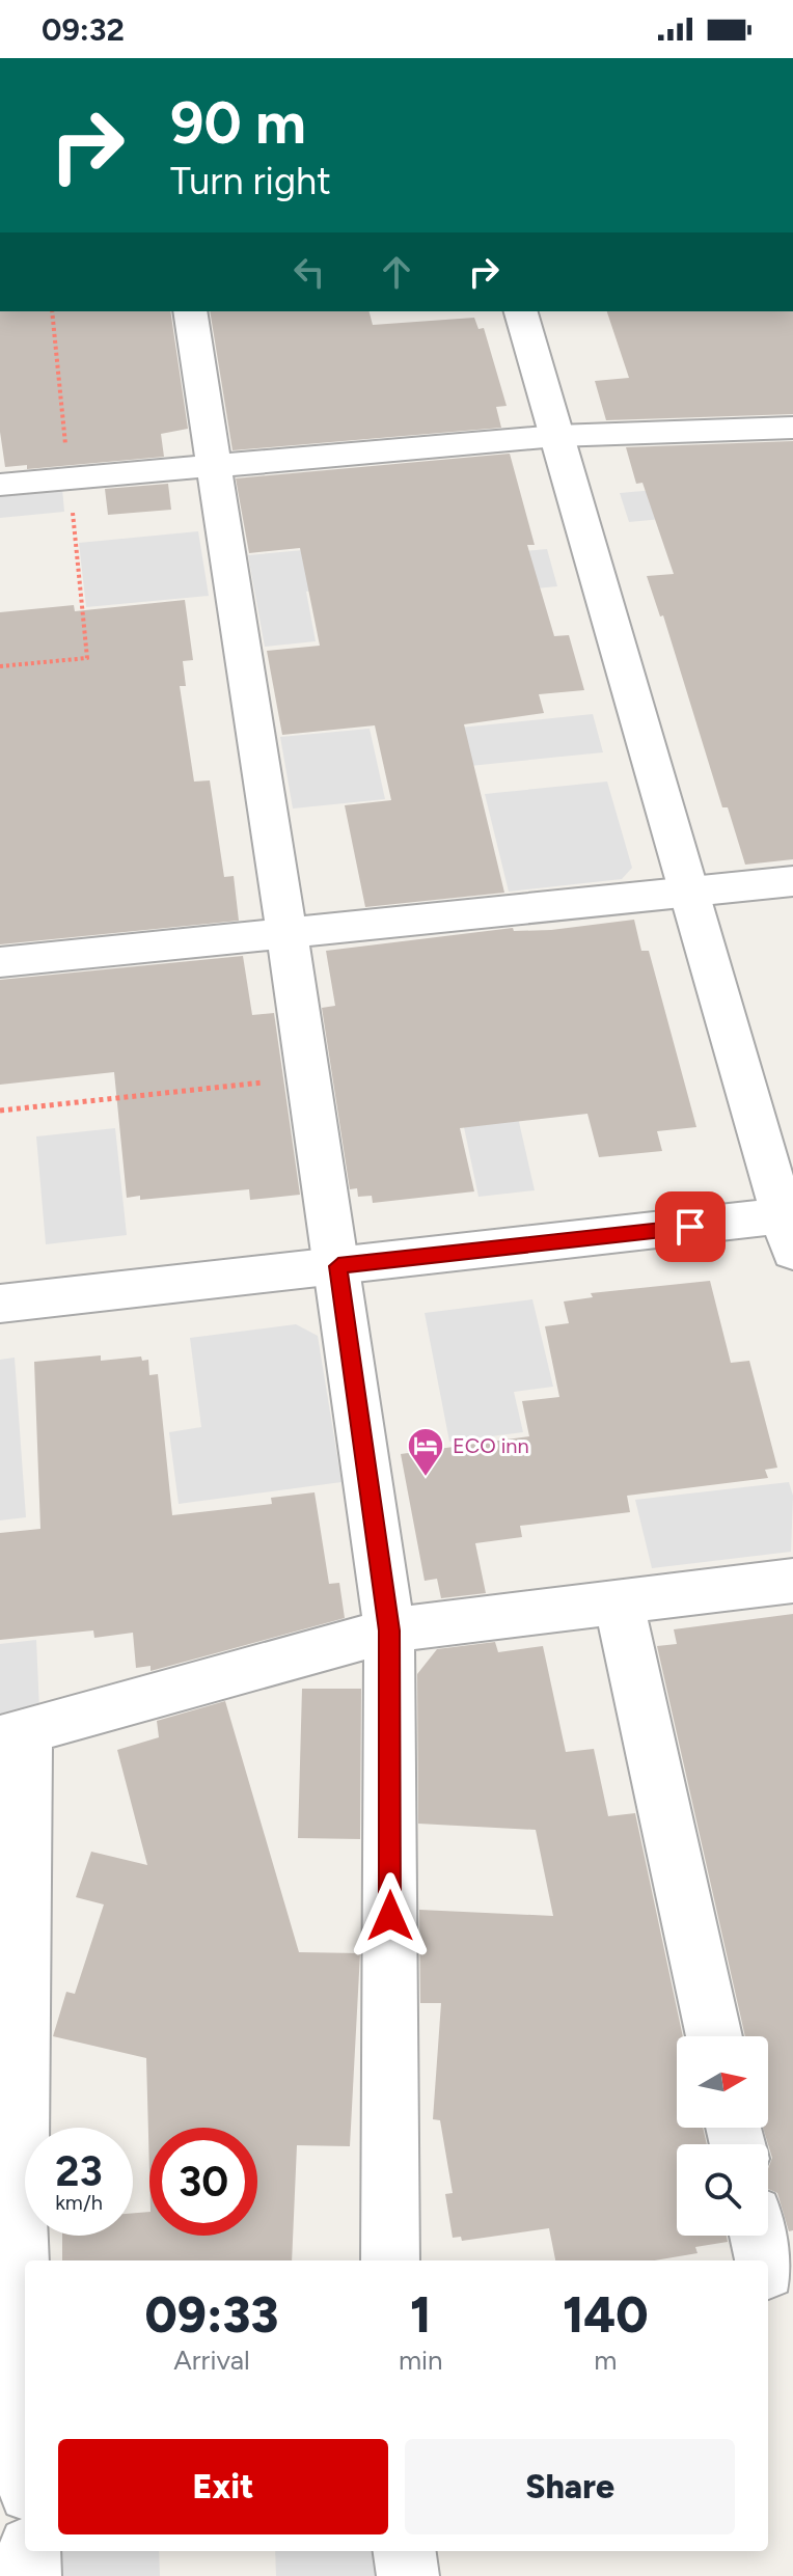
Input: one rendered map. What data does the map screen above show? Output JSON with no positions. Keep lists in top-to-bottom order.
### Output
{
  "places": {
    "hotel": ["ECO inn"]
  },
  "north": "right",
  "page": {
    "status": "09:32",
    "turn": ["90 m", "Turn right"],
    "speed": "23 km/h",
    "limit": "30",
    "eta": [
      "09:33",
      "Arrival",
      "1",
      "min",
      "140",
      "m"
    ],
    "buttons": ["Exit", "Share"]
  }
}
